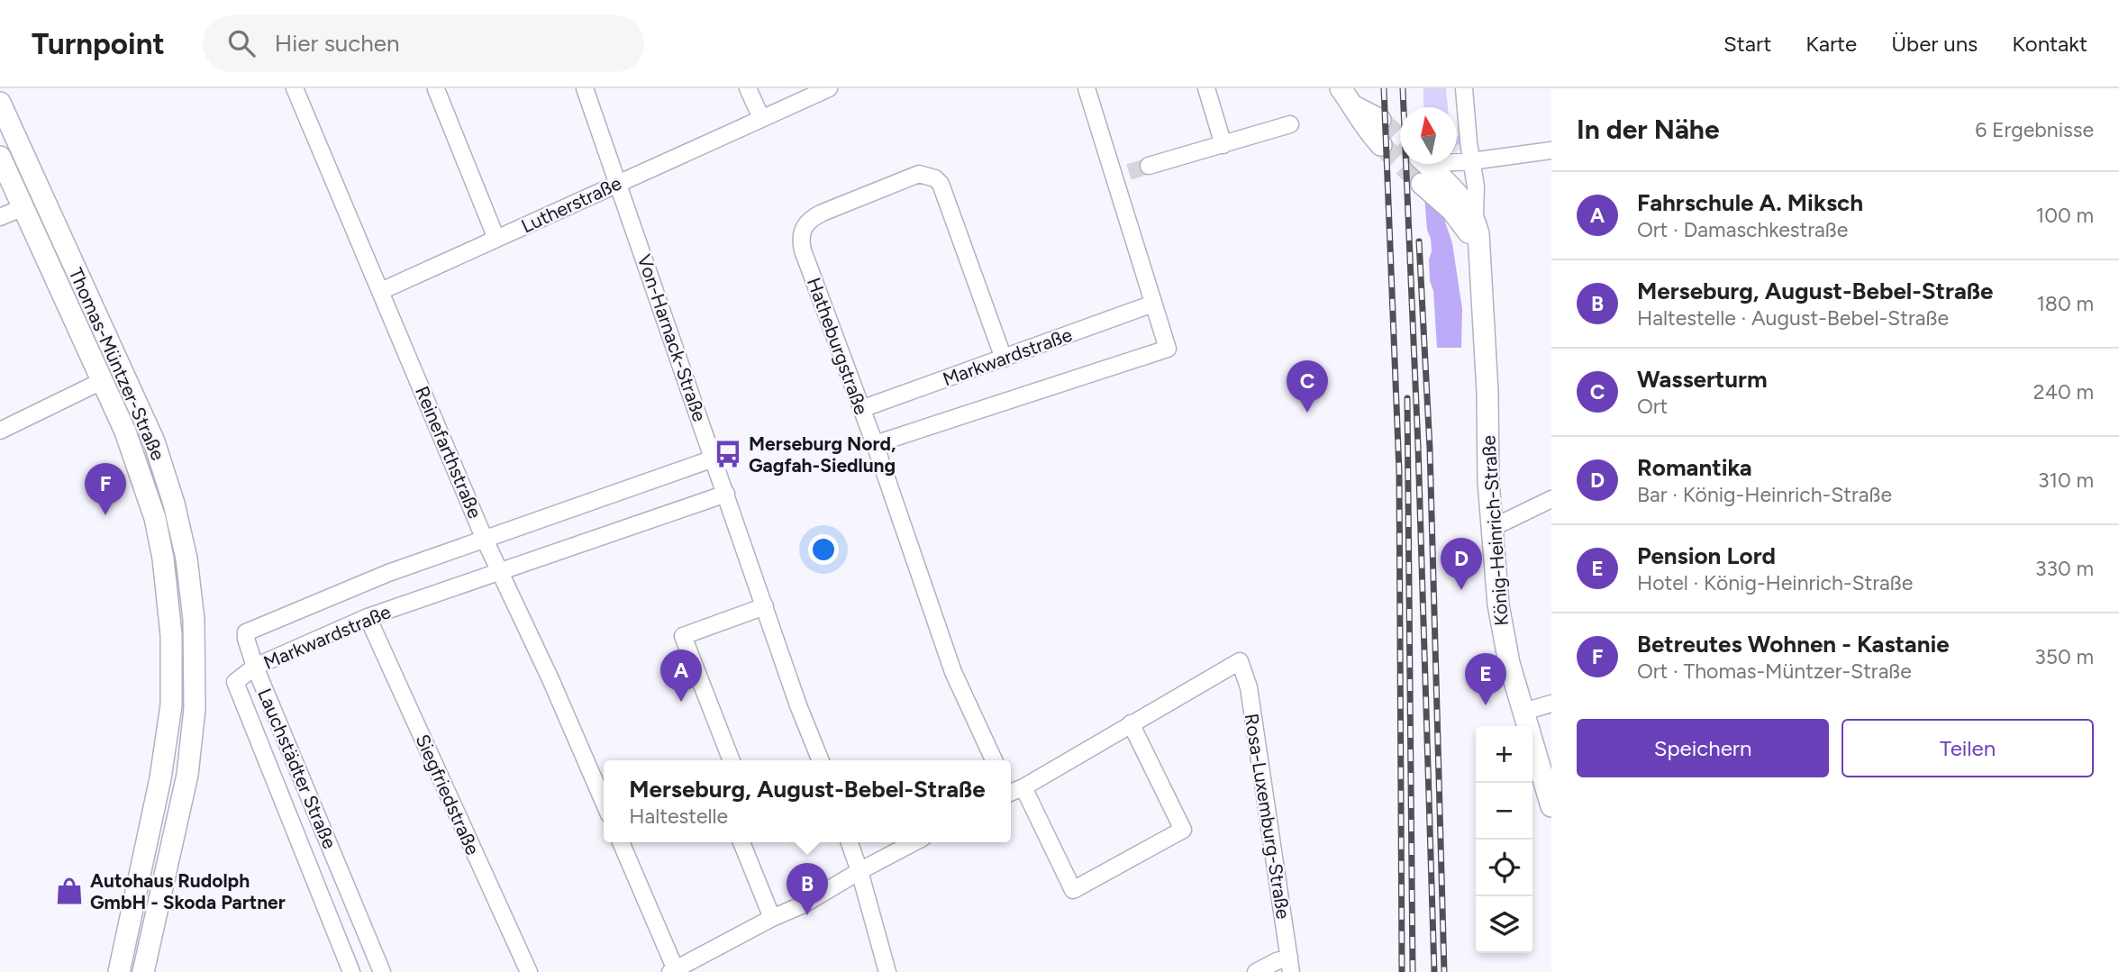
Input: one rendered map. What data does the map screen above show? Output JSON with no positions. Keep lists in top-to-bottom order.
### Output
{
  "streets": {
    "main road": ["Thomas-Müntzer-Straße", "König-Heinrich-Straße"],
    "street": [
      "Lutherstraße",
      "Von-Harnack-Straße",
      "Hatheburgstraße",
      "Markwardstraße",
      "Reinefarthstraße",
      "Lauchstädter Straße",
      "Siegfriedstraße",
      "Rosa-Luxemburg-Straße"
    ]
  },
  "crossings": [
    ["Lutherstraße", "Von-Harnack-Straße"],
    ["Lutherstraße", "Reinefarthstraße"],
    ["Von-Harnack-Straße", "Markwardstraße"],
    ["Hatheburgstraße", "Markwardstraße"],
    ["Markwardstraße", "Reinefarthstraße"],
    ["Markwardstraße", "Lauchstädter Straße"],
    ["Markwardstraße", "Siegfriedstraße"]
  ],
  "places": {
    "bus stop": ["Merseburg Nord, Gagfah-Siedlung"],
    "shop": ["Autohaus Rudolph GmbH - Skoda Partner"]
  },
  "north": "top",
  "page": {
    "header": "Turnpoint",
    "search": "Hier suchen",
    "nav": [
      "Start",
      "Karte",
      "Über uns",
      "Kontakt"
    ],
    "heading": ["In der Nähe", "6 Ergebnisse"],
    "list": [
      {
        "mark": "A",
        "name": "Fahrschule A. Miksch",
        "note": "Ort · Damaschkestraße",
        "value": "100 m"
      },
      {
        "mark": "B",
        "name": "Merseburg, August-Bebel-Straße",
        "note": "Haltestelle · August-Bebel-Straße",
        "value": "180 m"
      },
      {
        "mark": "C",
        "name": "Wasserturm",
        "note": "Ort",
        "value": "240 m"
      },
      {
        "mark": "D",
        "name": "Romantika",
        "note": "Bar · König-Heinrich-Straße",
        "value": "310 m"
      },
      {
        "mark": "E",
        "name": "Pension Lord",
        "note": "Hotel · König-Heinrich-Straße",
        "value": "330 m"
      },
      {
        "mark": "F",
        "name": "Betreutes Wohnen - Kastanie",
        "note": "Ort · Thomas-Müntzer-Straße",
        "value": "350 m"
      }
    ],
    "pins": [
      "C",
      "F",
      "D",
      "A",
      "E",
      "B"
    ],
    "buttons": ["Speichern", "Teilen"],
    "map_buttons": ["+", "−"],
    "popup": ["Merseburg, August-Bebel-Straße", "Haltestelle"]
  }
}
